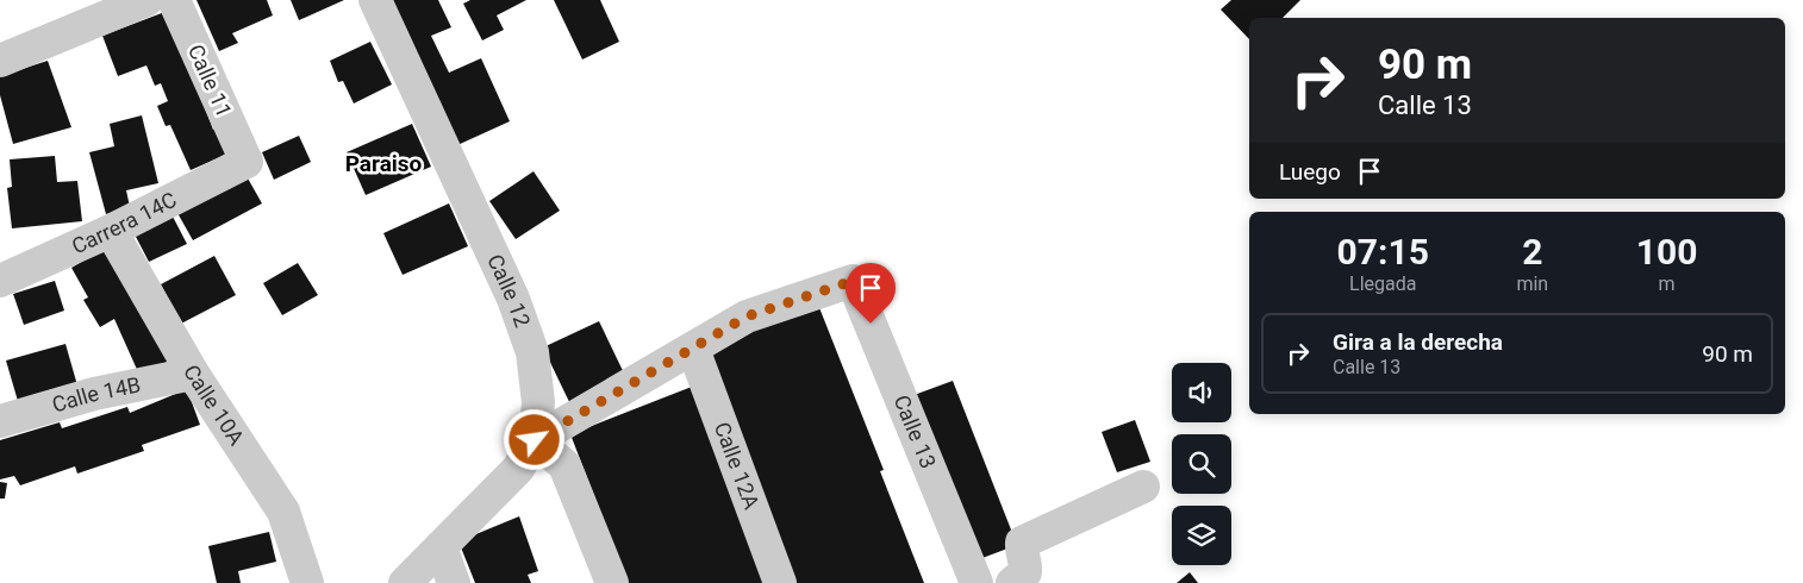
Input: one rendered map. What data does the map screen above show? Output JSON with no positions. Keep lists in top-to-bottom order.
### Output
{
  "streets": {
    "street": [
      "Calle 11",
      "Carrera 14C",
      "Calle 12",
      "Calle 14B",
      "Calle 10A",
      "Calle 13",
      "Calle 12A"
    ]
  },
  "crossings": [
    ["Calle 11", "Carrera 14C"],
    ["Carrera 14C", "Calle 10A"],
    ["Calle 14B", "Calle 10A"],
    ["Calle 13", "Calle 12A"]
  ],
  "districts": ["Paraiso"],
  "page": {
    "turn": ["90 m", "Calle 13"],
    "then": "Luego",
    "eta": [
      "07:15",
      "Llegada",
      "2",
      "min",
      "100",
      "m"
    ],
    "list": [
      {
        "name": "Gira a la derecha",
        "note": "Calle 13",
        "value": "90 m"
      }
    ]
  }
}
